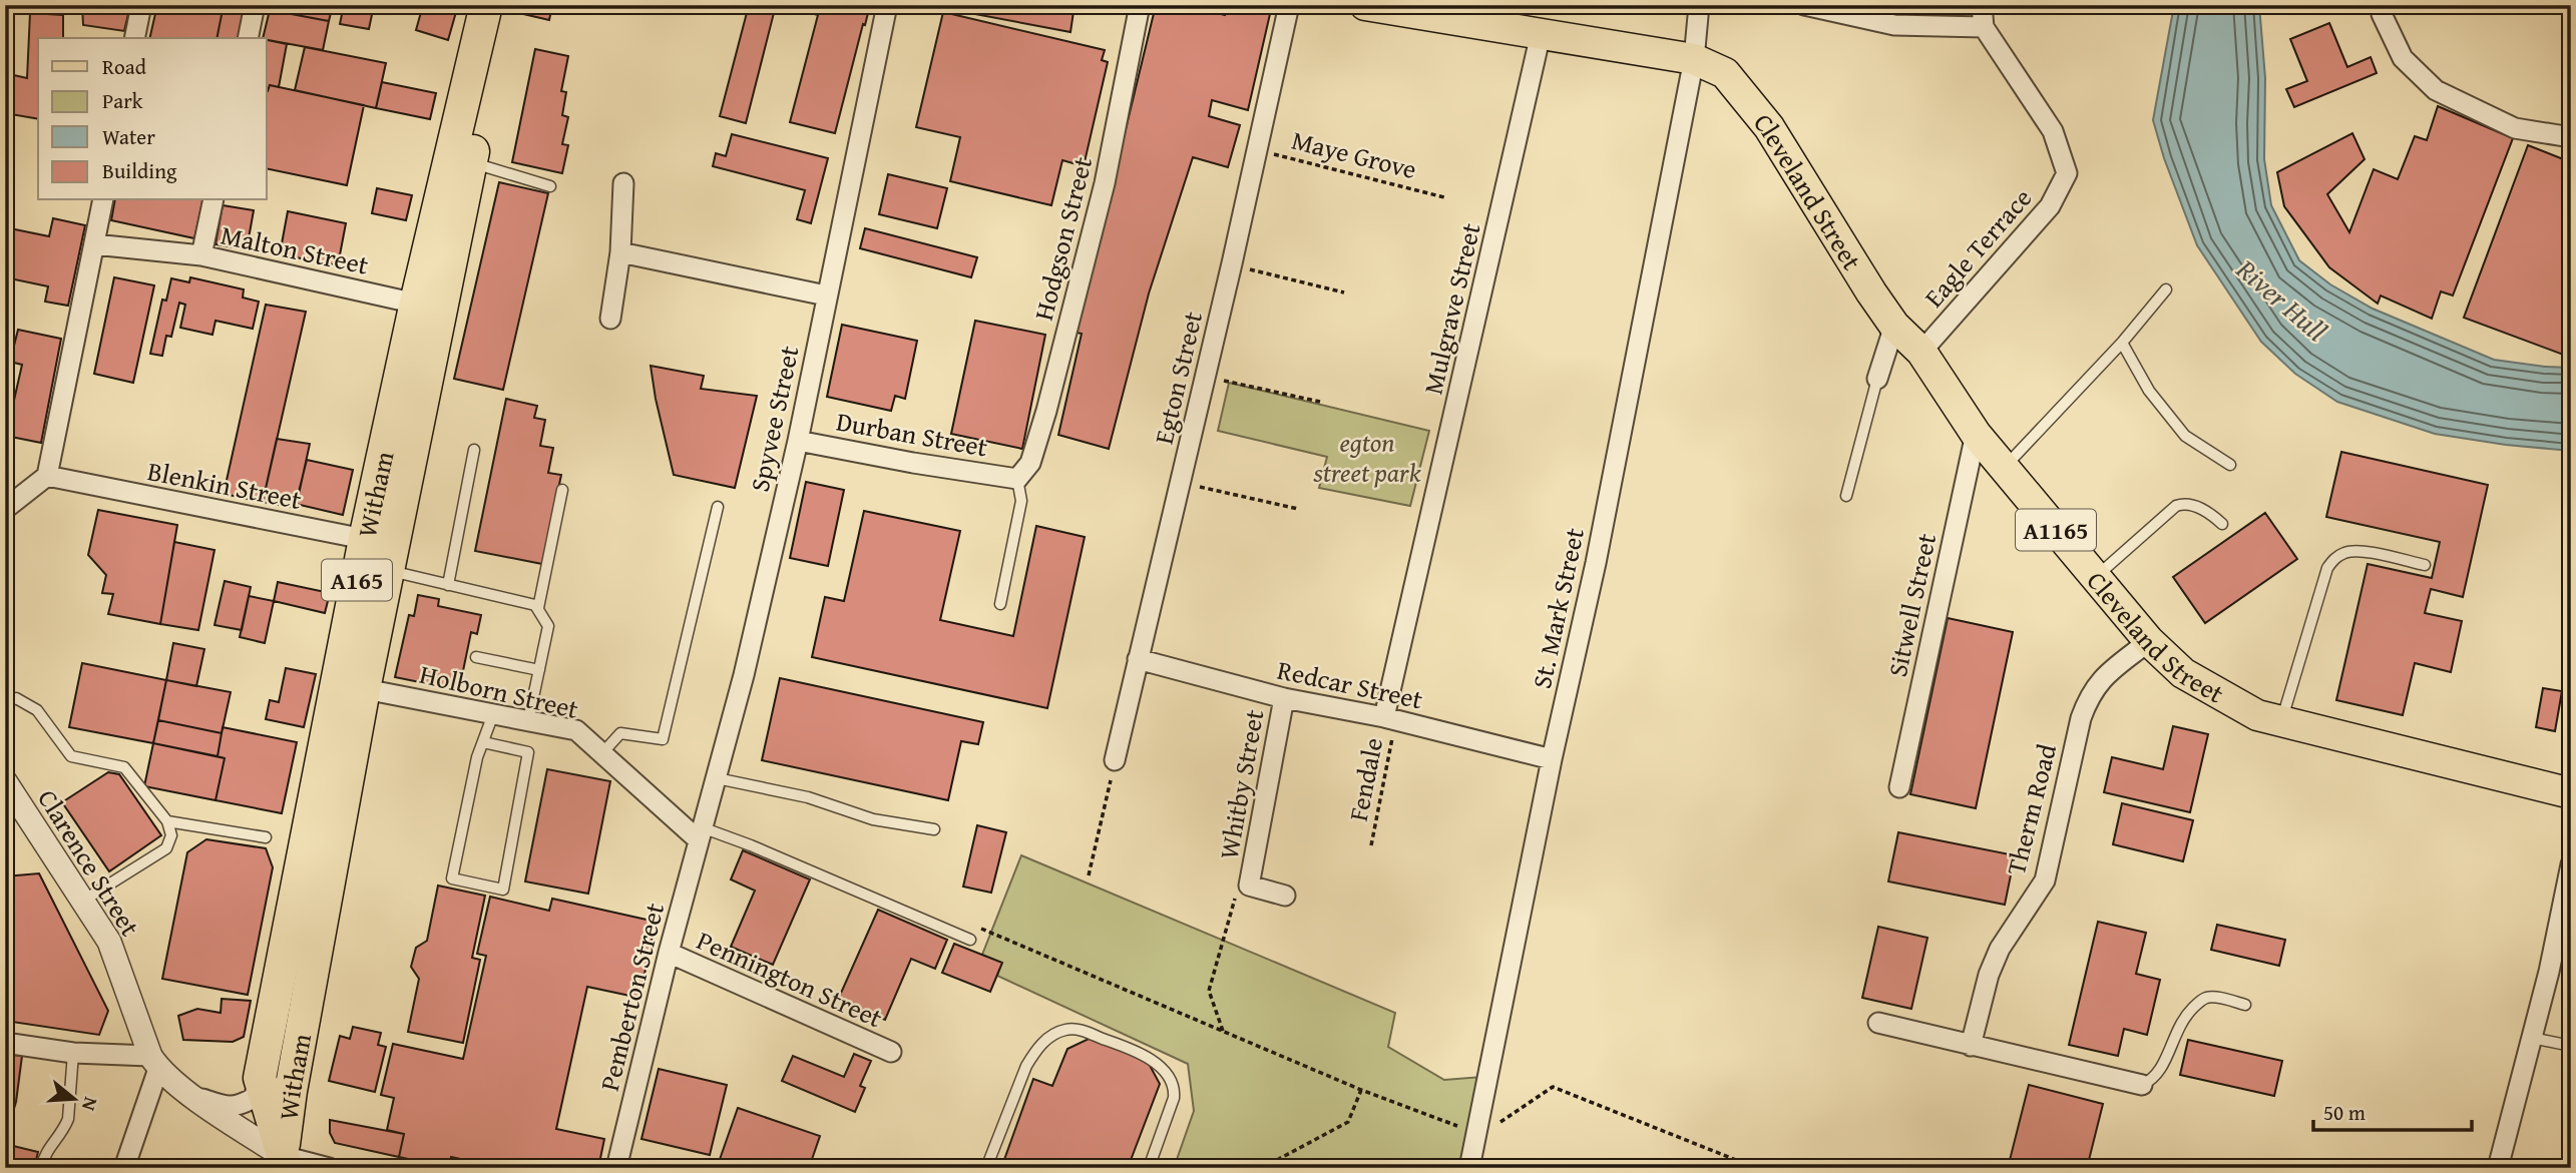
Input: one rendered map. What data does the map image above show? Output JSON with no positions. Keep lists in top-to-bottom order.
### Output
{
  "streets": {
    "highway": ["Witham", "A165"],
    "main road": ["Cleveland Street", "A1165"],
    "street": [
      "Hodgson Street",
      "Eagle Terrace",
      "Malton Street",
      "Mulgrave Street",
      "Egton Street",
      "Spyvee Street",
      "Durban Street",
      "Blenkin Street",
      "Sitwell Street",
      "St. Mark Street",
      "Redcar Street",
      "Holborn Street",
      "Whitby Street",
      "Therm Road",
      "Clarence Street",
      "Pennington Street",
      "Pemberton Street"
    ],
    "path": ["Maye Grove", "Fendale"]
  },
  "crossings": [
    ["Maye Grove", "Egton Street"],
    ["Cleveland Street", "Eagle Terrace"],
    ["Cleveland Street", "A1165"],
    ["Cleveland Street", "Sitwell Street"],
    ["Cleveland Street", "St. Mark Street"],
    ["Cleveland Street", "Therm Road"],
    ["Hodgson Street", "Durban Street"],
    ["Malton Street", "Witham"],
    ["Mulgrave Street", "A1165"],
    ["Mulgrave Street", "Redcar Street"],
    ["Mulgrave Street", "Fendale"],
    ["Egton Street", "Redcar Street"],
    ["Spyvee Street", "Durban Street"],
    ["Spyvee Street", "Holborn Street"],
    ["Spyvee Street", "Pemberton Street"],
    ["Blenkin Street", "Witham"],
    ["Witham", "Holborn Street"],
    ["A1165", "St. Mark Street"],
    ["St. Mark Street", "Redcar Street"],
    ["Redcar Street", "Fendale"],
    ["Redcar Street", "Whitby Street"],
    ["Holborn Street", "Pemberton Street"],
    ["Pennington Street", "Pemberton Street"]
  ],
  "water": ["River Hull"],
  "parks": ["egton street park"],
  "legend": [
    "Road",
    "Park",
    "Water",
    "Building"
  ],
  "scale_bar": "50 m",
  "north": "right"
}
